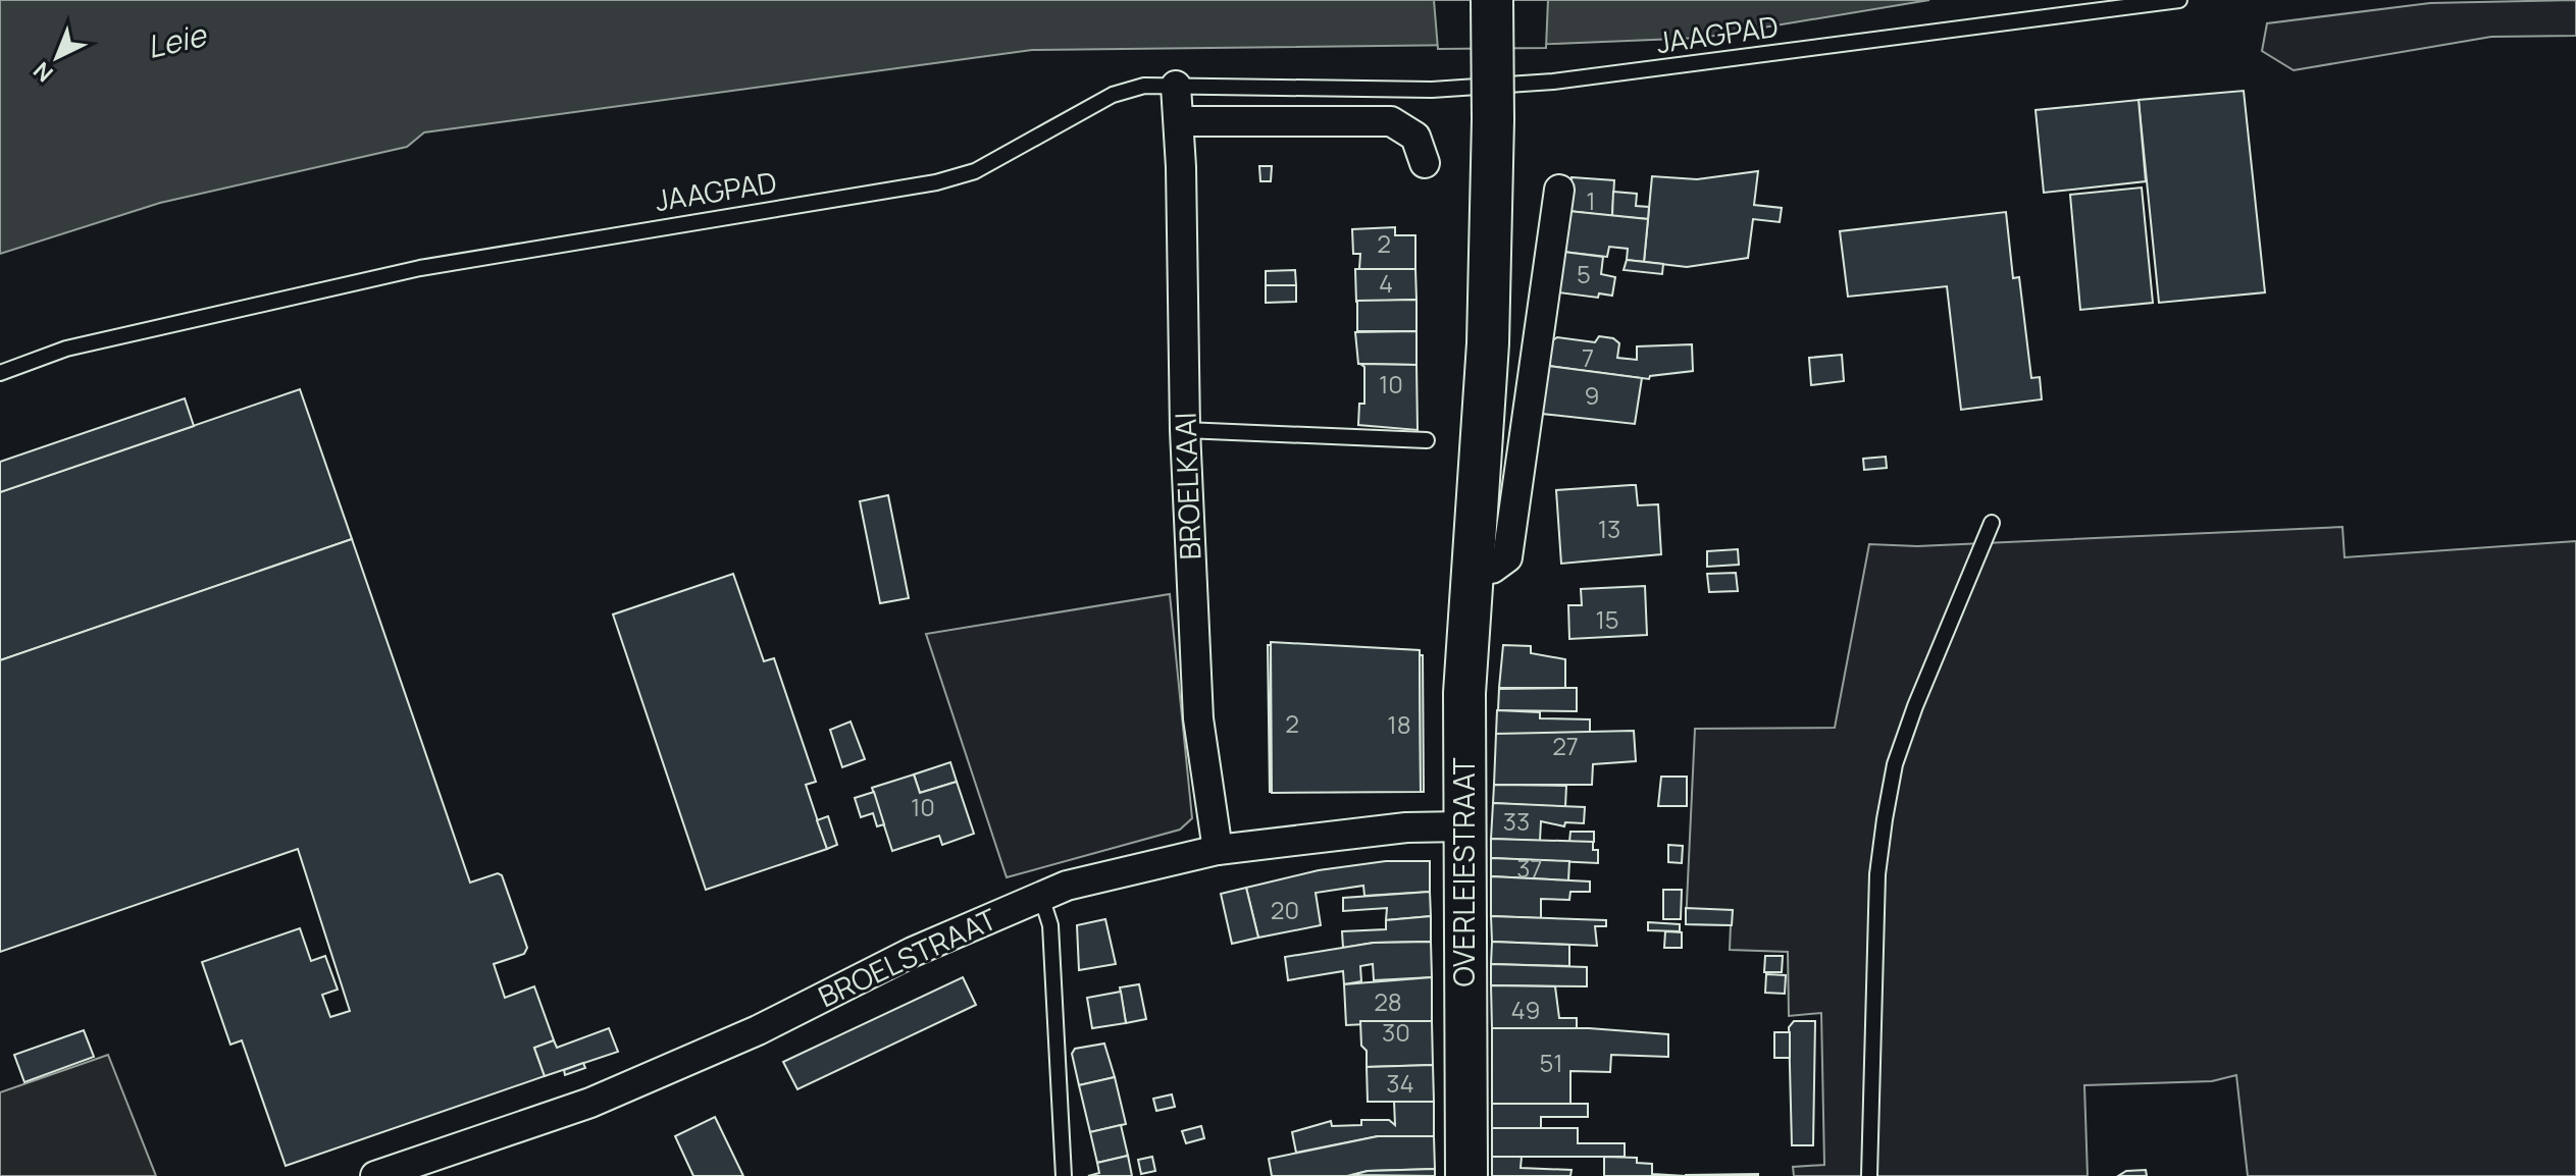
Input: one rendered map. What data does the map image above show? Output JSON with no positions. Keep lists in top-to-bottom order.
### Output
{
  "streets": {
    "main road": ["OVERLEIESTRAAT"],
    "street": ["BROELKAAI", "BROELSTRAAT"],
    "lane": ["JAAGPAD"]
  },
  "crossings": [
    ["JAAGPAD", "BROELKAAI"],
    ["BROELKAAI", "BROELSTRAAT"],
    ["OVERLEIESTRAAT", "BROELSTRAAT"]
  ],
  "water": ["Leie"],
  "house_numbers": [
    "1",
    "2",
    "5",
    "4",
    "7",
    "10",
    "9",
    "13",
    "15",
    "2",
    "18",
    "27",
    "10",
    "33",
    "37",
    "20",
    "28",
    "49",
    "30",
    "51",
    "34"
  ],
  "north": "bottom left"
}
